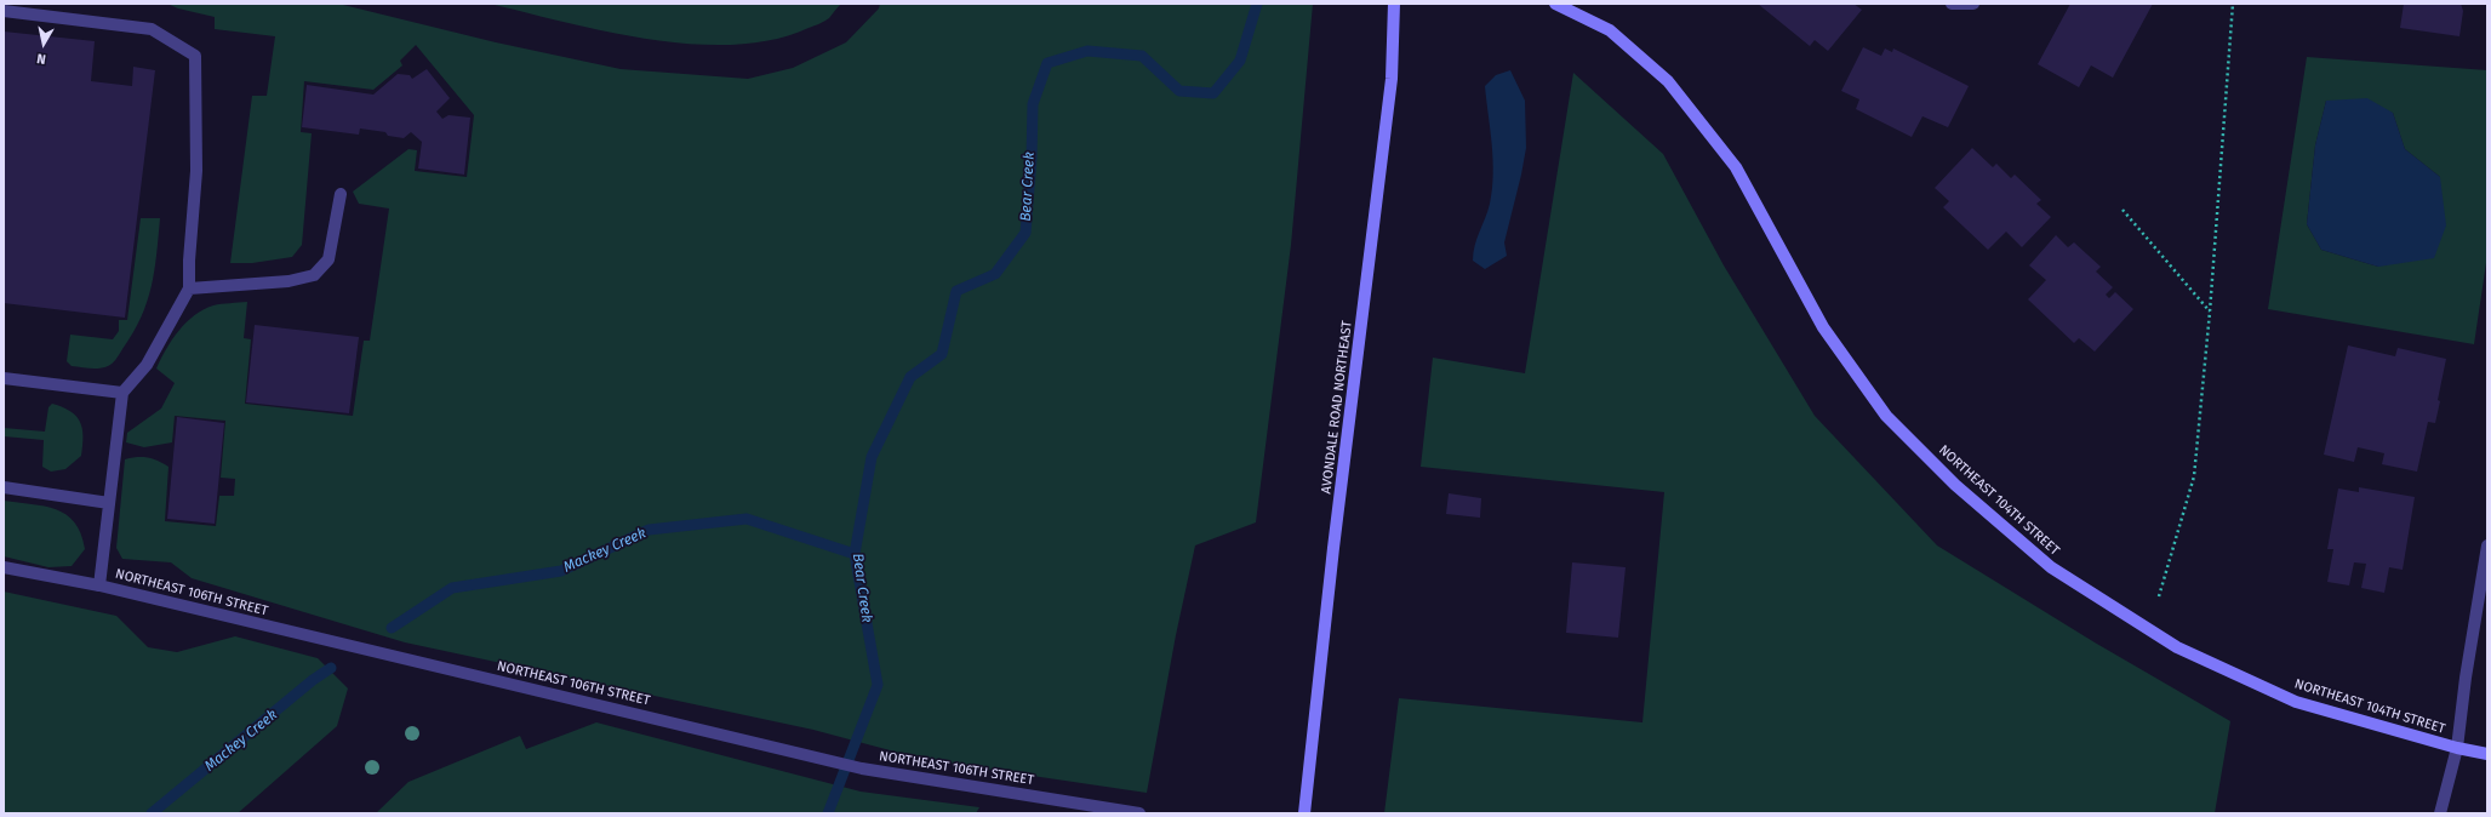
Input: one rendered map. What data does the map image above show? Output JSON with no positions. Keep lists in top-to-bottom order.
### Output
{
  "streets": {
    "street": ["AVONDALE ROAD NORTHEAST", "NORTHEAST 104TH STREET", "NORTHEAST 106TH STREET"]
  },
  "water": ["Bear Creek", "Mackey Creek"],
  "north": "bottom"
}
